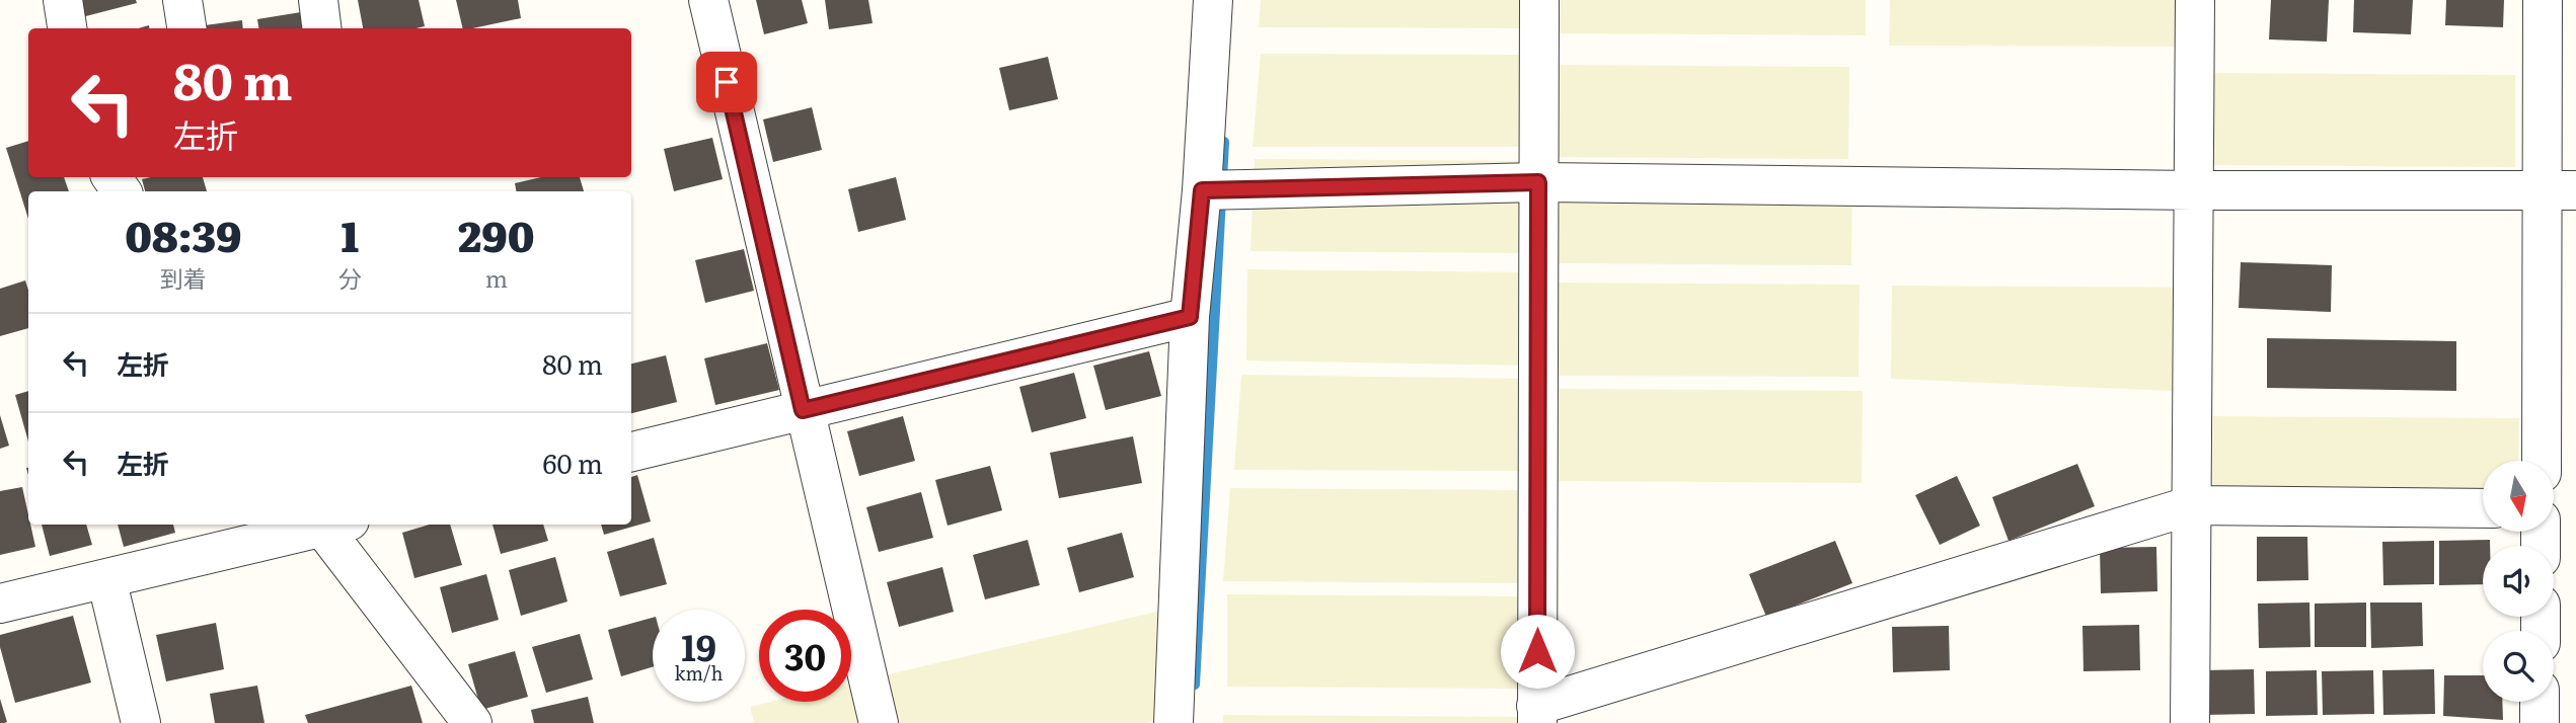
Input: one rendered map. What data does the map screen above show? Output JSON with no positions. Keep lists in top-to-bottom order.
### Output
{
  "north": "bottom",
  "page": {
    "turn": ["80 m", "左折"],
    "eta": [
      "08:39",
      "到着",
      "1",
      "分",
      "290",
      "m"
    ],
    "list": [
      {
        "name": "左折",
        "value": "80 m"
      },
      {
        "name": "左折",
        "value": "60 m"
      }
    ],
    "speed": "19 km/h",
    "limit": "30"
  }
}
